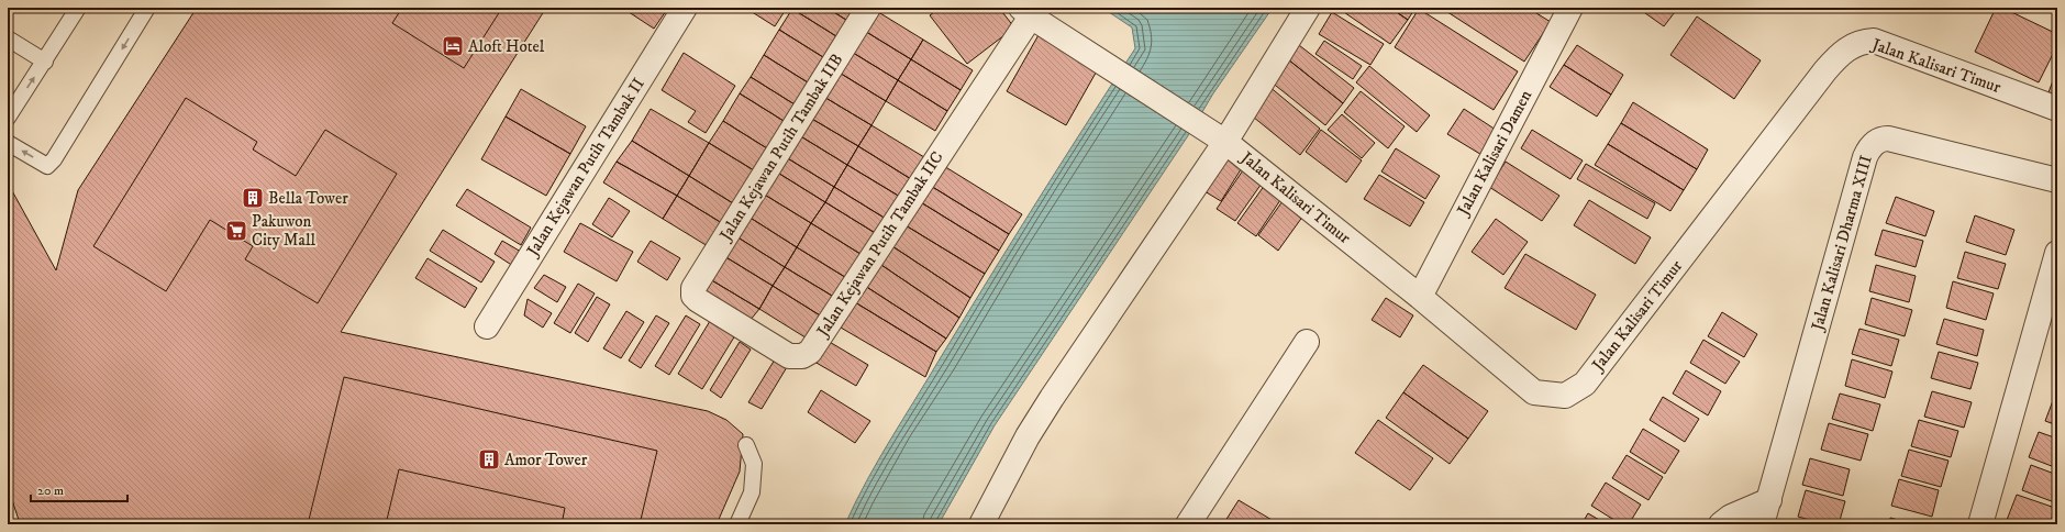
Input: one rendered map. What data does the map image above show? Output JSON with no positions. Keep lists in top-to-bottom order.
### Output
{
  "streets": {
    "street": [
      "Jalan Kalisari Timur",
      "Jalan Kejawan Putih Tambak IIB",
      "Jalan Kalisari Damen",
      "Jalan Kejawan Putih Tambak II",
      "Jalan Kalisari Dharma XIII",
      "Jalan Kejawan Putih Tambak IIC"
    ]
  },
  "crossings": [
    ["Jalan Kalisari Timur", "Jalan Kalisari Damen"],
    ["Jalan Kalisari Timur", "Jalan Kejawan Putih Tambak IIC"],
    ["Jalan Kejawan Putih Tambak IIB", "Jalan Kejawan Putih Tambak IIC"]
  ],
  "places": {
    "hotel": ["Aloft Hotel"],
    "building": ["Bella Tower", "Amor Tower"],
    "supermarket": ["Pakuwon City Mall"]
  },
  "scale_bar": "20 m"
}
